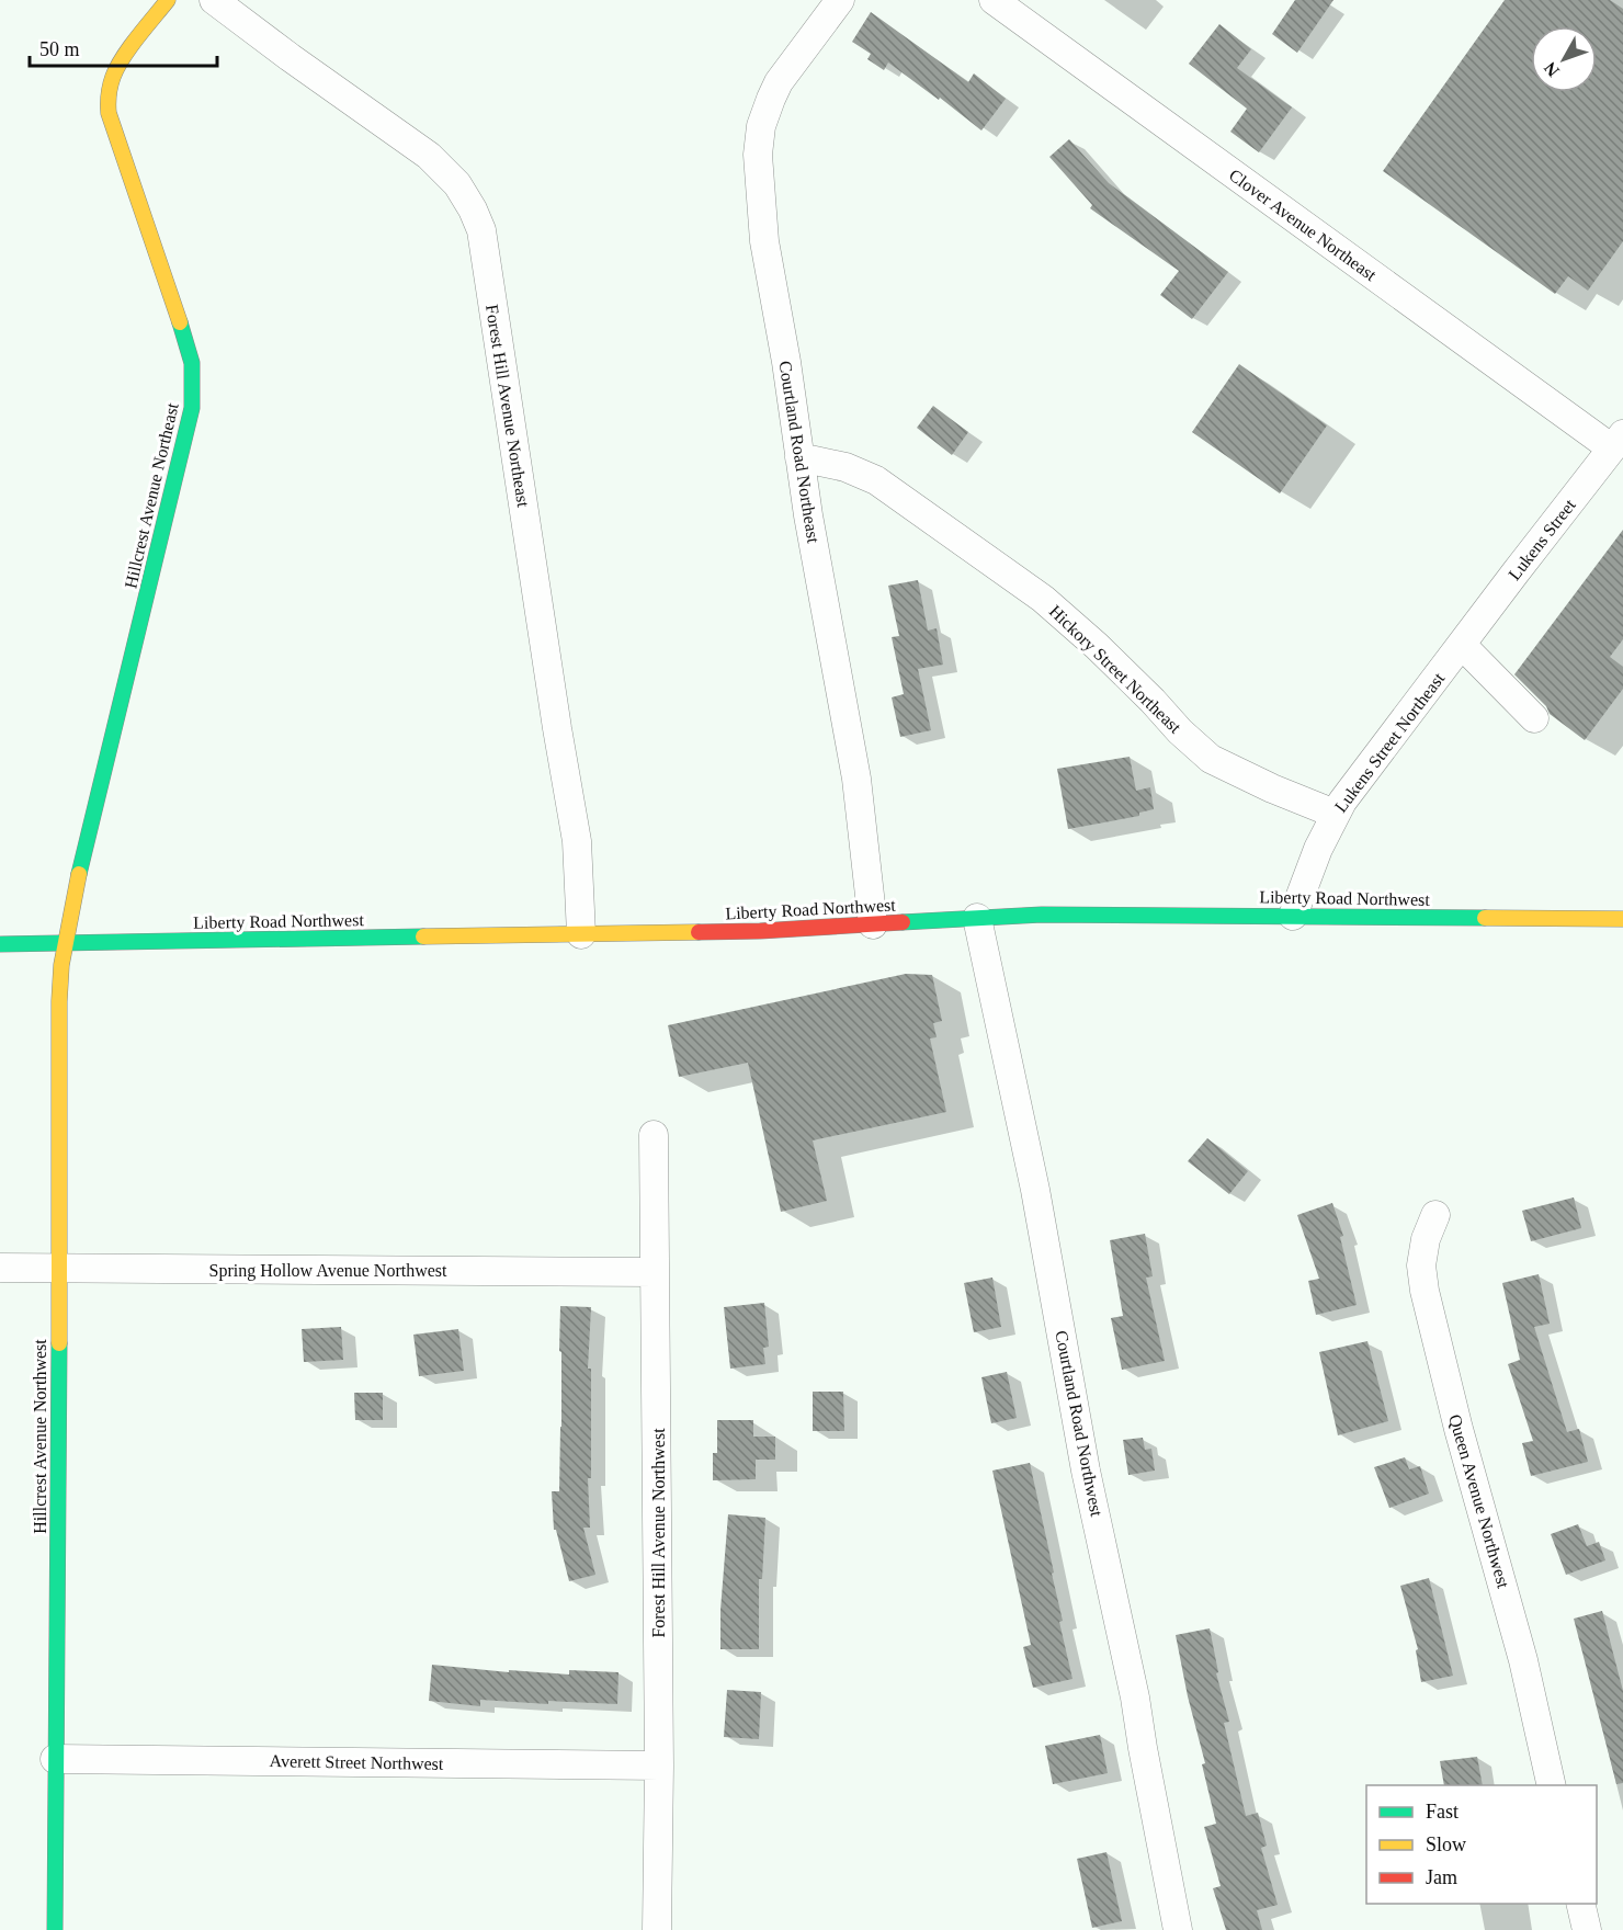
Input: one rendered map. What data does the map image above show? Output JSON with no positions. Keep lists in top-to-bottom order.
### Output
{
  "streets": {
    "street": [
      "Clover Avenue Northeast",
      "Forest Hill Avenue Northeast",
      "Courtland Road Northeast",
      "Hillcrest Avenue Northeast",
      "Lukens Street",
      "Hickory Street Northeast",
      "Lukens Street Northeast",
      "Liberty Road Northwest",
      "Spring Hollow Avenue Northwest",
      "Courtland Road Northwest",
      "Hillcrest Avenue Northwest",
      "Queen Avenue Northwest",
      "Forest Hill Avenue Northwest",
      "Averett Street Northwest"
    ]
  },
  "crossings": [
    ["Clover Avenue Northeast", "Lukens Street"],
    ["Forest Hill Avenue Northeast", "Liberty Road Northwest"],
    ["Courtland Road Northeast", "Hickory Street Northeast"],
    ["Courtland Road Northeast", "Liberty Road Northwest"],
    ["Hillcrest Avenue Northeast", "Liberty Road Northwest"],
    ["Hillcrest Avenue Northeast", "Hillcrest Avenue Northwest"],
    ["Lukens Street", "Lukens Street Northeast"],
    ["Hickory Street Northeast", "Lukens Street Northeast"],
    ["Lukens Street Northeast", "Liberty Road Northwest"],
    ["Liberty Road Northwest", "Courtland Road Northwest"],
    ["Liberty Road Northwest", "Hillcrest Avenue Northwest"],
    ["Spring Hollow Avenue Northwest", "Hillcrest Avenue Northwest"],
    ["Spring Hollow Avenue Northwest", "Forest Hill Avenue Northwest"],
    ["Hillcrest Avenue Northwest", "Averett Street Northwest"],
    ["Forest Hill Avenue Northwest", "Averett Street Northwest"]
  ],
  "legend": ["Fast", "Slow", "Jam"],
  "scale_bar": "50 m",
  "north": "bottom left"
}
